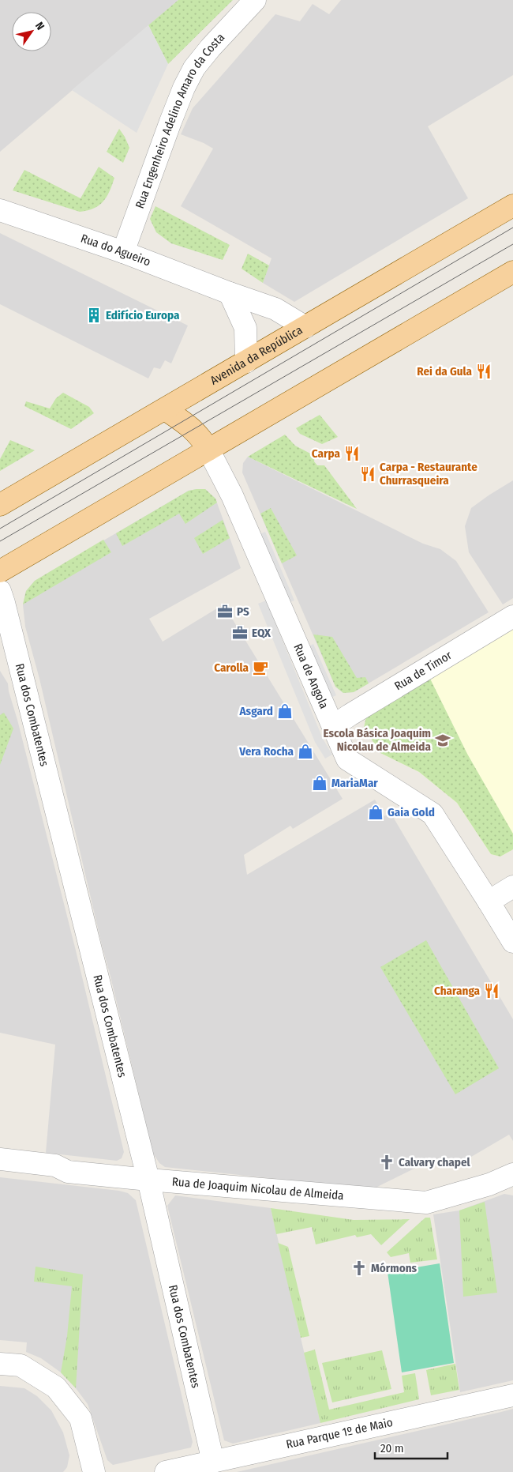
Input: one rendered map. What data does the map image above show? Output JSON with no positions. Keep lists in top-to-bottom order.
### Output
{
  "streets": {
    "main road": ["Avenida da República"],
    "street": [
      "Rua Engenheiro Adelino Amaro da Costa",
      "Rua do Agueiro",
      "Rua de Timor",
      "Rua de Angola",
      "Rua dos Combatentes",
      "Rua de Joaquim Nicolau de Almeida",
      "Rua Parque 1º de Maio"
    ]
  },
  "crossings": [
    ["Rua Engenheiro Adelino Amaro da Costa", "Rua do Agueiro"],
    ["Rua do Agueiro", "Avenida da República"],
    ["Rua de Timor", "Rua de Angola"],
    ["Rua dos Combatentes", "Rua de Joaquim Nicolau de Almeida"],
    ["Rua dos Combatentes", "Rua Parque 1º de Maio"]
  ],
  "places": {
    "building": ["Edifício Europa"],
    "restaurant": [
      "Rei da Gula",
      "Carpa",
      "Carpa - Restaurante Churrasqueira",
      "Charanga"
    ],
    "office": ["PS", "EQX"],
    "cafe": ["Carolla"],
    "shop": [
      "Asgard",
      "Vera Rocha",
      "MariaMar",
      "Gaia Gold"
    ],
    "school or university": ["Escola Básica Joaquim Nicolau de Almeida"],
    "church": ["Calvary chapel", "Mórmons"]
  },
  "scale_bar": "20 m",
  "north": "top right"
}
